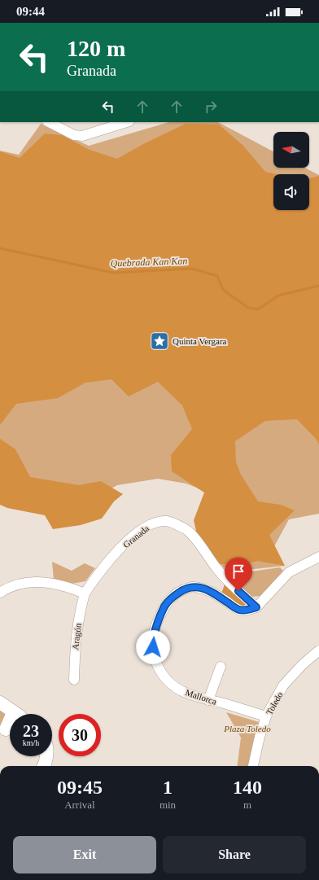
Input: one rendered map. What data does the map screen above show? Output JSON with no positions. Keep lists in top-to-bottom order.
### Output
{
  "streets": {
    "street": [
      "Granada",
      "Aragón",
      "Mallorca",
      "Toledo"
    ]
  },
  "crossings": [
    ["Granada", "Aragón"],
    ["Granada", "Mallorca"],
    ["Mallorca", "Toledo"]
  ],
  "water": ["Quebrada Kan Kan"],
  "parks": ["Plaza Toledo"],
  "places": {
    "place": ["Quinta Vergara"]
  },
  "north": "left",
  "page": {
    "status": "09:44",
    "turn": ["120 m", "Granada"],
    "speed": "23 km/h",
    "limit": "30",
    "eta": [
      "09:45",
      "Arrival",
      "1",
      "min",
      "140",
      "m"
    ],
    "buttons": ["Exit", "Share"]
  }
}
